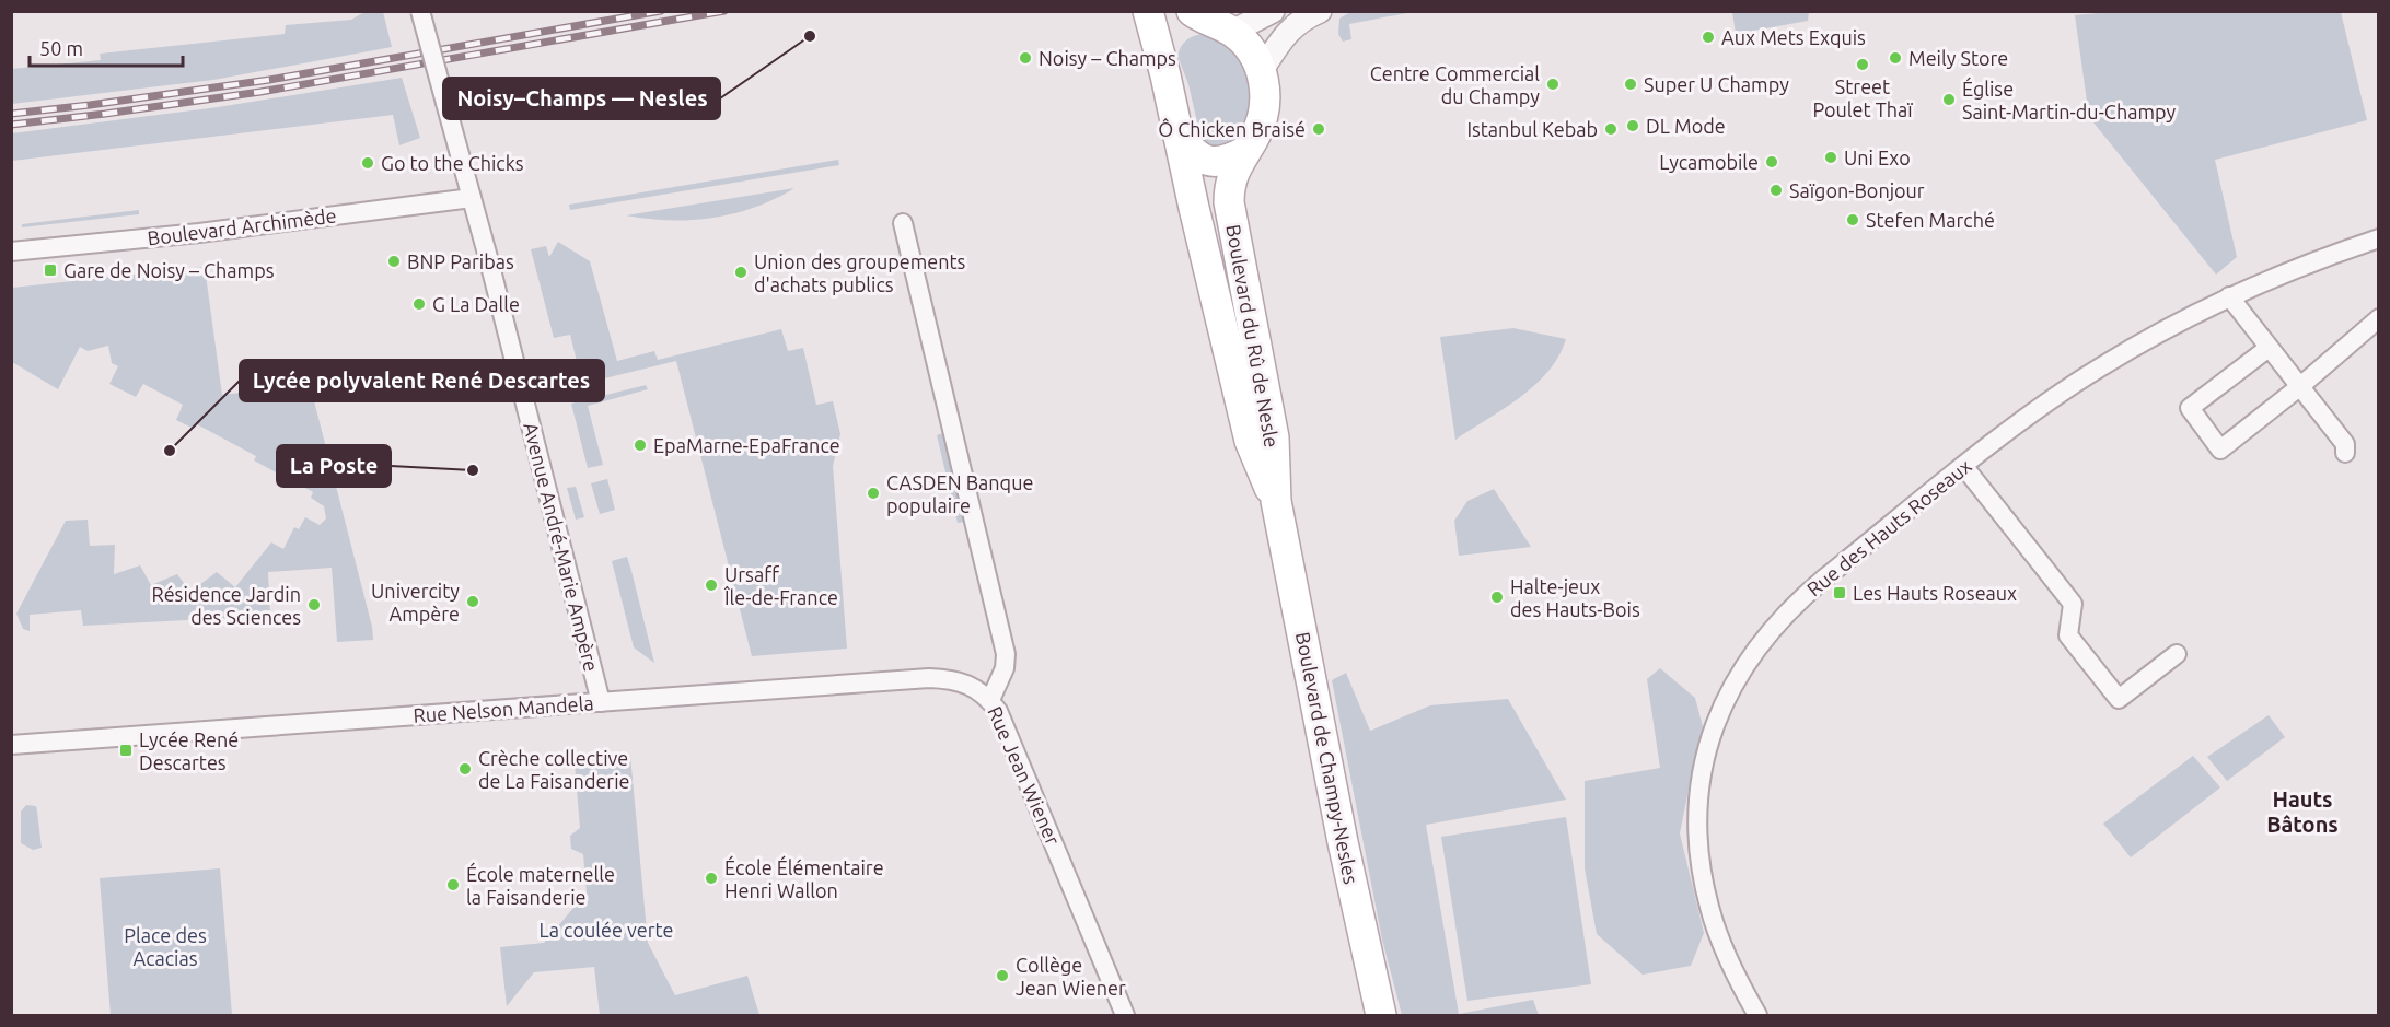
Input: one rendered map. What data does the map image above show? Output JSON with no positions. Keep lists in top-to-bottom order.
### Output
{
  "streets": {
    "main road": ["Boulevard du Rû de Nesle", "Boulevard de Champy-Nesles"],
    "street": [
      "Boulevard Archimède",
      "Rue des Hauts Roseaux",
      "Avenue André-Marie Ampère",
      "Rue Nelson Mandela",
      "Rue Jean Wiener"
    ]
  },
  "crossings": [
    ["Boulevard Archimède", "Avenue André-Marie Ampère"],
    ["Boulevard du Rû de Nesle", "Boulevard de Champy-Nesles"],
    ["Avenue André-Marie Ampère", "Rue Nelson Mandela"],
    ["Rue Nelson Mandela", "Rue Jean Wiener"]
  ],
  "districts": ["Hauts Bâtons"],
  "parks": ["La coulée verte", "Place des Acacias"],
  "places": {
    "other": [
      "Noisy–Champs — Nesles",
      "Aux Mets Exquis",
      "Noisy – Champs",
      "Meily Store",
      "Street Poulet Thaï",
      "Centre Commercial du Champy",
      "Super U Champy",
      "Église Saint-Martin-du-Champy",
      "DL Mode",
      "Ô Chicken Braisé",
      "Istanbul Kebab",
      "Uni Exo",
      "Lycamobile",
      "Go to the Chicks",
      "Saïgon-Bonjour",
      "Stefen Marché",
      "BNP Paribas",
      "Union des groupements d'achats publics",
      "G La Dalle",
      "EpaMarne-EpaFrance",
      "Lycée polyvalent René Descartes",
      "La Poste",
      "CASDEN Banque populaire",
      "Ursaff Île-de-France",
      "Halte-jeux des Hauts-Bois",
      "Univercity Ampère",
      "Résidence Jardin des Sciences",
      "Crèche collective de La Faisanderie",
      "École Élémentaire Henri Wallon",
      "École maternelle la Faisanderie",
      "Collège Jean Wiener"
    ],
    "transit": ["Gare de Noisy – Champs", "Les Hauts Roseaux", "Lycée René Descartes"]
  },
  "scale_bar": "50 m"
}
